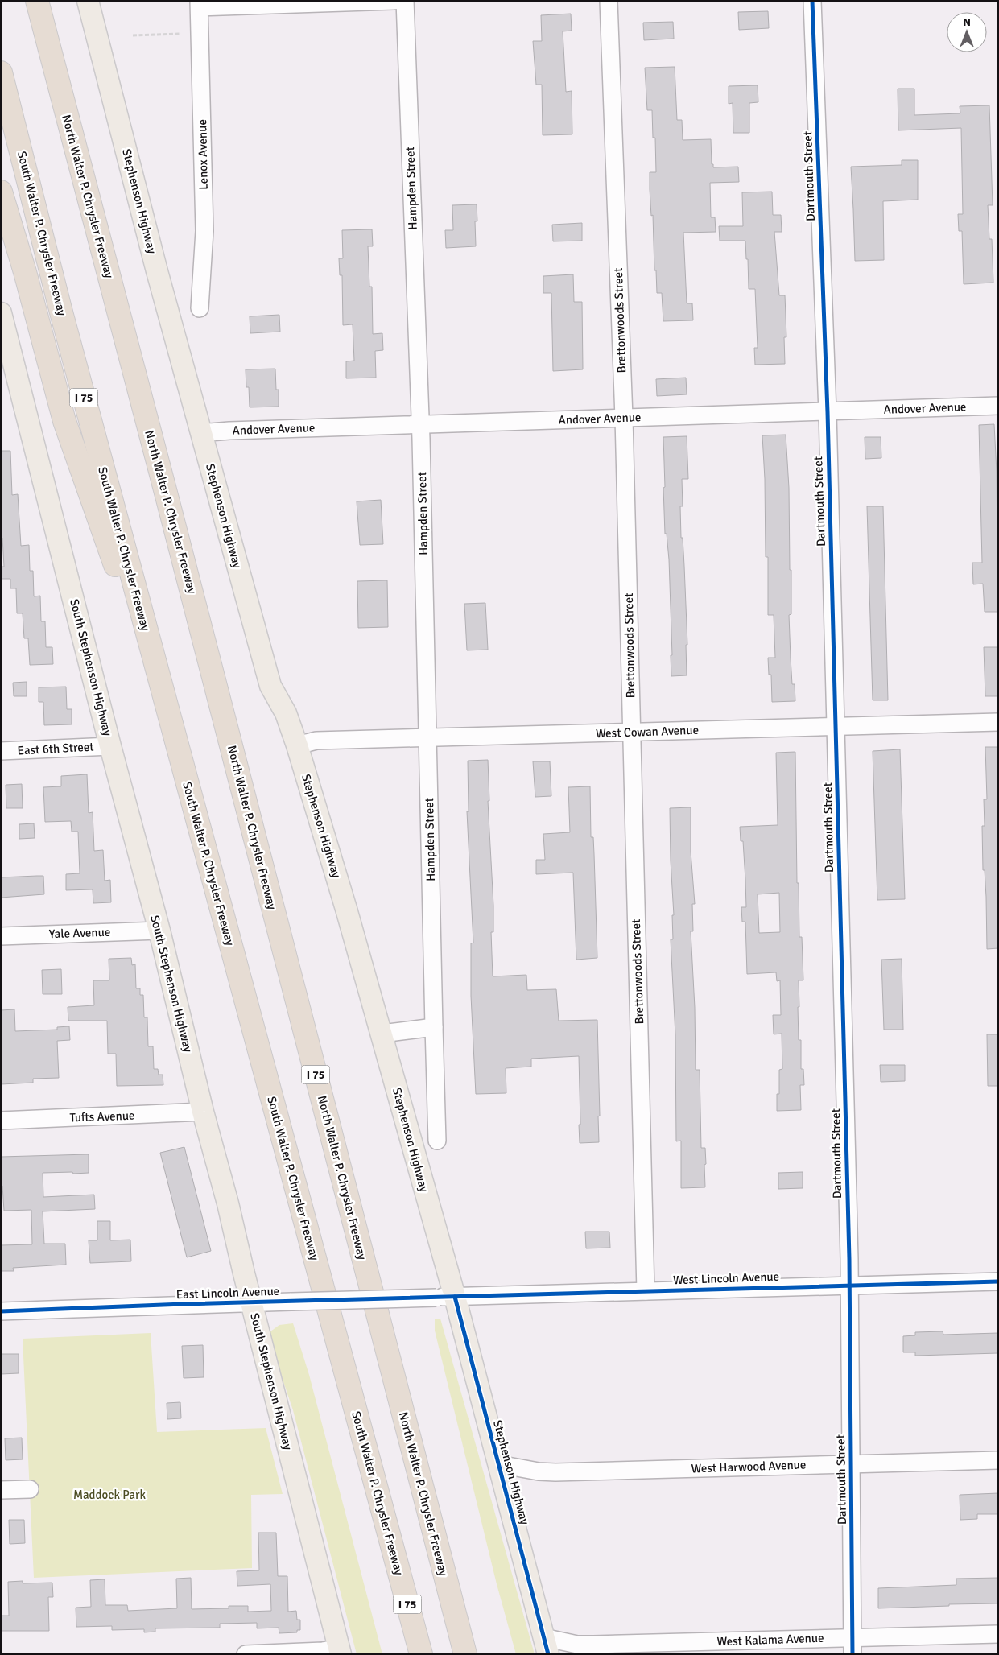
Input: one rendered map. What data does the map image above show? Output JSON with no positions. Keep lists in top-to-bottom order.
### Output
{
  "streets": {
    "highway": ["North Walter P. Chrysler Freeway", "South Walter P. Chrysler Freeway", "I 75"],
    "main road": ["Stephenson Highway", "South Stephenson Highway"],
    "street": [
      "Lenox Avenue",
      "Dartmouth Street",
      "Hampden Street",
      "Brettonwoods Street",
      "Andover Avenue",
      "West Cowan Avenue",
      "East 6th Street",
      "Yale Avenue",
      "Tufts Avenue",
      "West Lincoln Avenue",
      "East Lincoln Avenue",
      "West Harwood Avenue",
      "West Kalama Avenue"
    ]
  },
  "crossings": [
    ["Dartmouth Street", "Andover Avenue"],
    ["Dartmouth Street", "West Cowan Avenue"],
    ["Dartmouth Street", "West Lincoln Avenue"],
    ["Dartmouth Street", "West Harwood Avenue"],
    ["Dartmouth Street", "West Kalama Avenue"],
    ["Hampden Street", "Andover Avenue"],
    ["Hampden Street", "West Cowan Avenue"],
    ["Stephenson Highway", "Andover Avenue"],
    ["Stephenson Highway", "West Cowan Avenue"],
    ["Stephenson Highway", "West Lincoln Avenue"],
    ["Stephenson Highway", "East Lincoln Avenue"],
    ["Stephenson Highway", "West Harwood Avenue"],
    ["Stephenson Highway", "West Kalama Avenue"],
    ["Brettonwoods Street", "Andover Avenue"],
    ["Brettonwoods Street", "West Cowan Avenue"],
    ["Brettonwoods Street", "West Lincoln Avenue"],
    ["South Stephenson Highway", "East 6th Street"],
    ["South Stephenson Highway", "Yale Avenue"],
    ["South Stephenson Highway", "Tufts Avenue"],
    ["South Stephenson Highway", "East Lincoln Avenue"],
    ["West Lincoln Avenue", "East Lincoln Avenue"]
  ],
  "parks": ["Maddock Park"],
  "north": "top"
}
